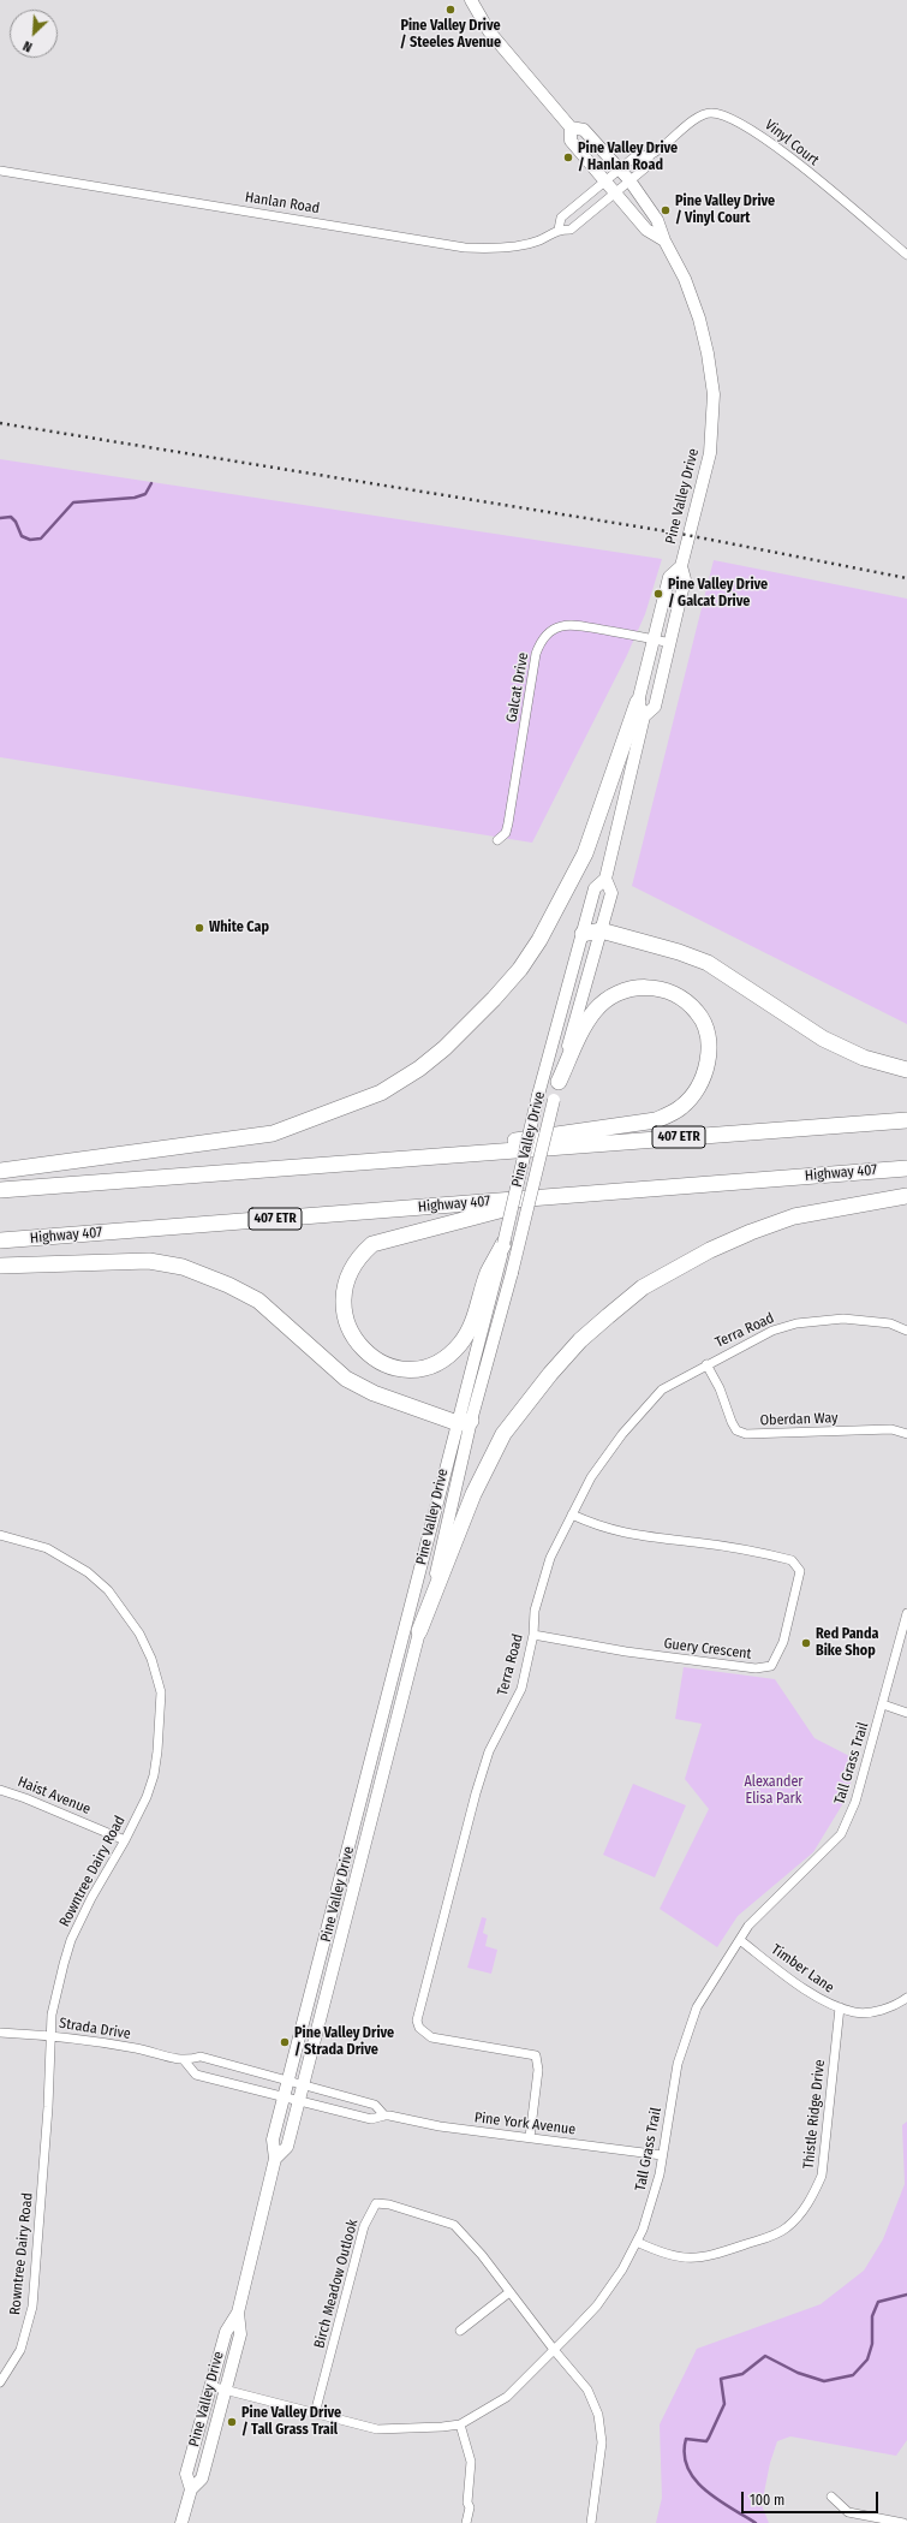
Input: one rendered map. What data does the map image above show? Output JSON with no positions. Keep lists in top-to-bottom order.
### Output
{
  "streets": {
    "highway": ["407 ETR", "Highway 407"],
    "main road": ["Pine Valley Drive"],
    "street": [
      "Vinyl Court",
      "Hanlan Road",
      "Galcat Drive",
      "Terra Road",
      "Oberdan Way",
      "Guery Crescent",
      "Tall Grass Trail",
      "Haist Avenue",
      "Rowntree Dairy Road",
      "Timber Lane",
      "Strada Drive",
      "Thistle Ridge Drive",
      "Pine York Avenue",
      "Birch Meadow Outlook"
    ]
  },
  "crossings": [
    ["Vinyl Court", "Hanlan Road"],
    ["Vinyl Court", "Pine Valley Drive"],
    ["Hanlan Road", "Pine Valley Drive"],
    ["Pine Valley Drive", "Galcat Drive"],
    ["Pine Valley Drive", "Tall Grass Trail"],
    ["Pine Valley Drive", "Strada Drive"],
    ["Pine Valley Drive", "Pine York Avenue"],
    ["Terra Road", "Oberdan Way"],
    ["Terra Road", "Guery Crescent"],
    ["Terra Road", "Pine York Avenue"],
    ["Tall Grass Trail", "Timber Lane"],
    ["Tall Grass Trail", "Thistle Ridge Drive"],
    ["Tall Grass Trail", "Pine York Avenue"],
    ["Tall Grass Trail", "Birch Meadow Outlook"],
    ["Haist Avenue", "Rowntree Dairy Road"],
    ["Rowntree Dairy Road", "Strada Drive"],
    ["Timber Lane", "Thistle Ridge Drive"],
    ["Strada Drive", "Pine York Avenue"]
  ],
  "parks": ["Alexander Elisa Park"],
  "places": [
    "Pine Valley Drive / Steeles Avenue",
    "Pine Valley Drive / Hanlan Road",
    "Pine Valley Drive / Vinyl Court",
    "Pine Valley Drive / Galcat Drive",
    "White Cap",
    "Red Panda Bike Shop",
    "Pine Valley Drive / Strada Drive",
    "Pine Valley Drive / Tall Grass Trail"
  ],
  "scale_bar": "100 m",
  "north": "bottom left"
}
